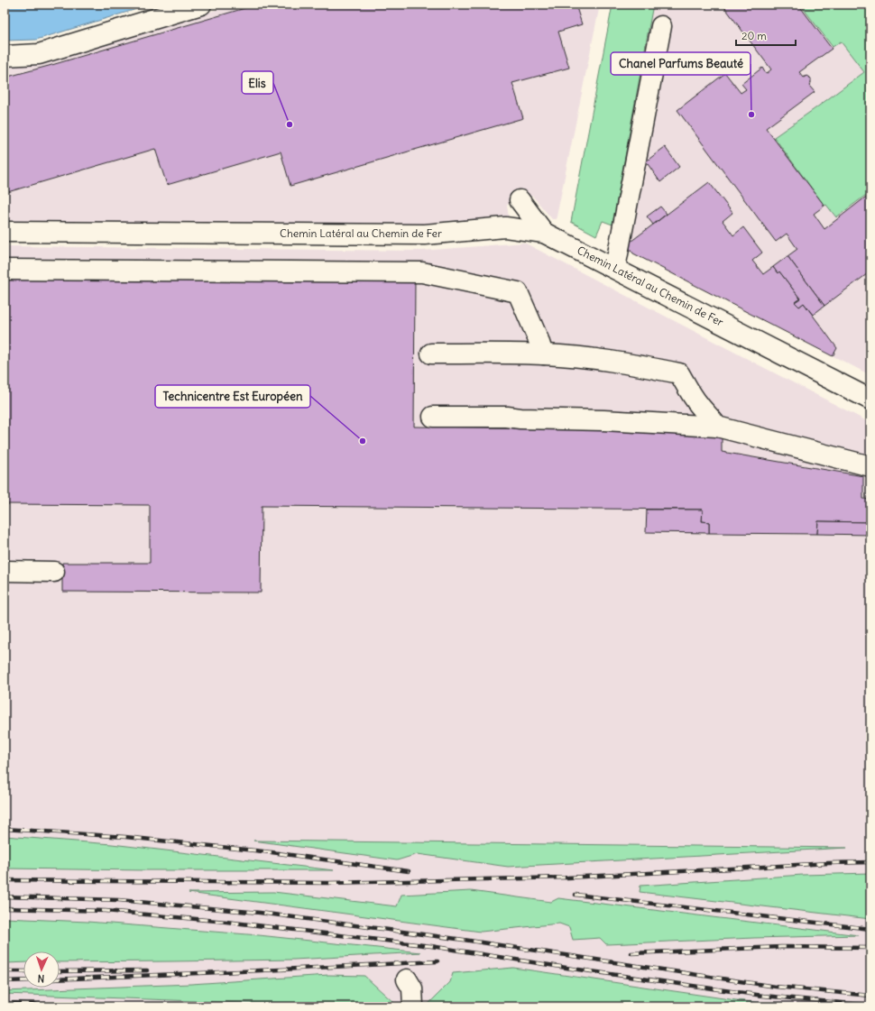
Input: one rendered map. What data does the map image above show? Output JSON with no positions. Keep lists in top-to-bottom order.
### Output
{
  "streets": {
    "street": ["Chemin Latéral au Chemin de Fer"]
  },
  "places": ["Chanel Parfums Beauté", "Elis", "Technicentre Est Européen"],
  "scale_bar": "20 m",
  "north": "bottom"
}
